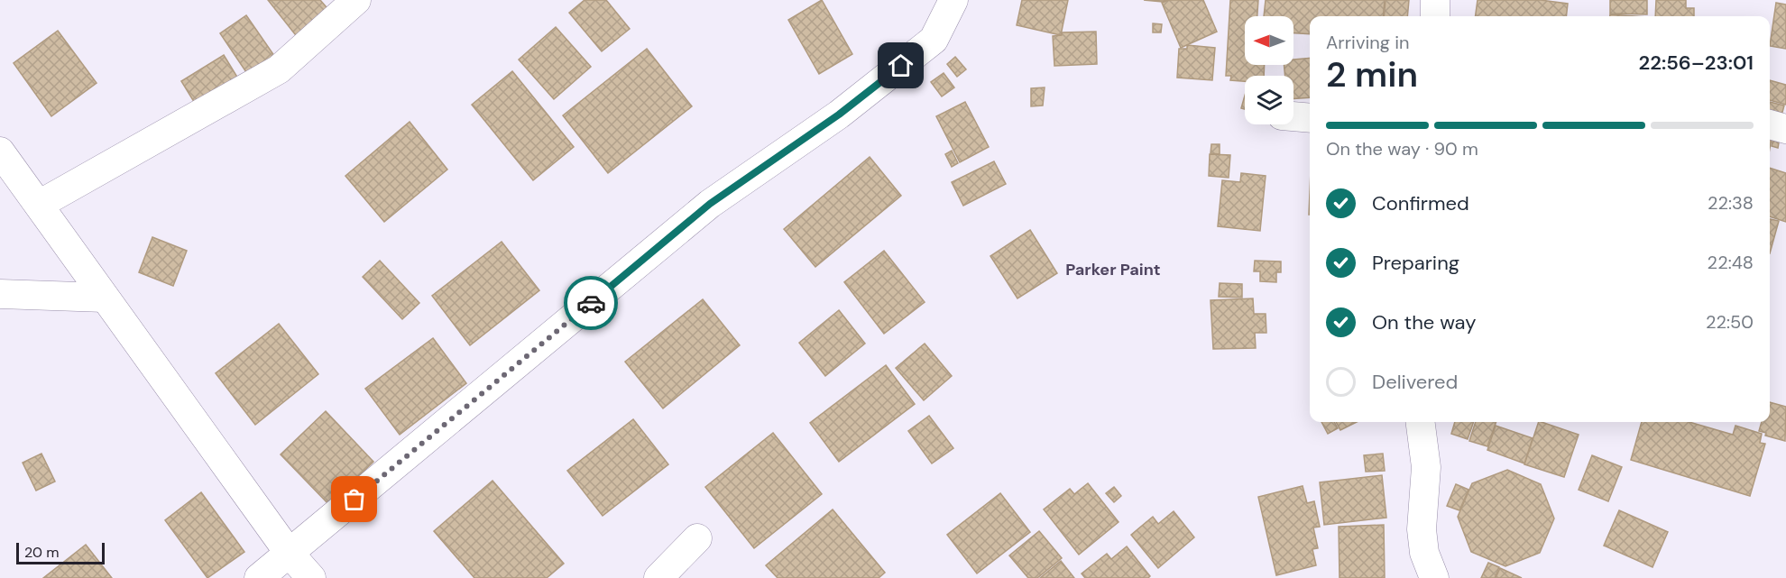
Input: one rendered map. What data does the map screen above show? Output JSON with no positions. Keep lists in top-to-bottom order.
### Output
{
  "districts": ["Parker Paint"],
  "scale_bar": "20 m",
  "north": "left",
  "page": {
    "heading": ["2 min", "Arriving in", "22:56–23:01"],
    "bar": "On the way · 90 m",
    "list": [
      ["Confirmed", "22:38"],
      ["Preparing", "22:48"],
      ["On the way", "22:50"],
      "Delivered"
    ],
    "scale": "20 m"
  }
}
